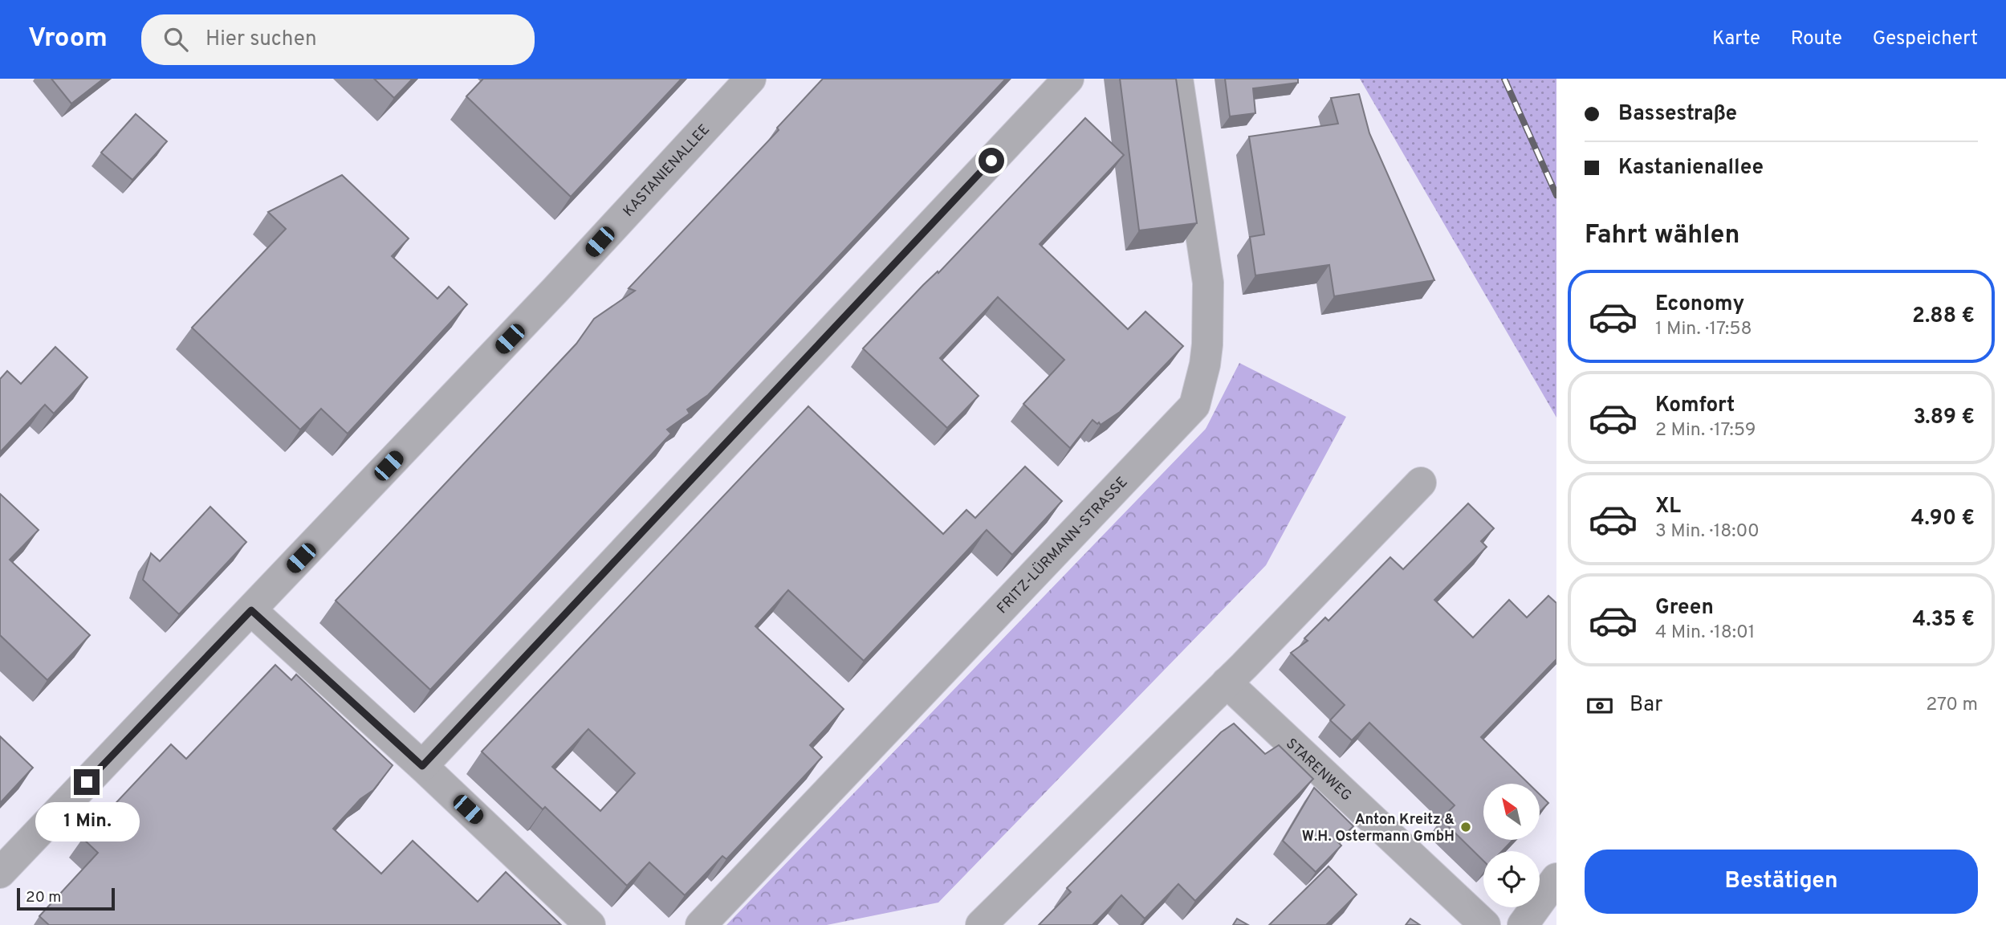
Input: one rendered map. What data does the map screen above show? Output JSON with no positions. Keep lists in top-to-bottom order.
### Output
{
  "streets": {
    "street": ["KASTANIENALLEE", "FRITZ-LÜRMANN-STRASSE", "STARENWEG"]
  },
  "places": ["Anton Kreitz & W.H. Ostermann GmbH"],
  "scale_bar": "20 m",
  "north": "top left",
  "page": {
    "header": "Vroom",
    "search": "Hier suchen",
    "nav": ["Karte", "Route", "Gespeichert"],
    "banner": ["Bassestraße", "Kastanienallee"],
    "heading": "Fahrt wählen",
    "list": [
      {
        "name": "Economy",
        "note": "1 Min. · 17:58",
        "value": "2.88 €"
      },
      {
        "name": "Komfort",
        "note": "2 Min. · 17:59",
        "value": "3.89 €"
      },
      {
        "name": "XL",
        "note": "3 Min. · 18:00",
        "value": "4.90 €"
      },
      {
        "name": "Green",
        "note": "4 Min. · 18:01",
        "value": "4.35 €"
      }
    ],
    "pay": ["Bar", "270 m"],
    "bubble": "1 Min.",
    "buttons": "Bestätigen",
    "scale": "20 m"
  }
}
